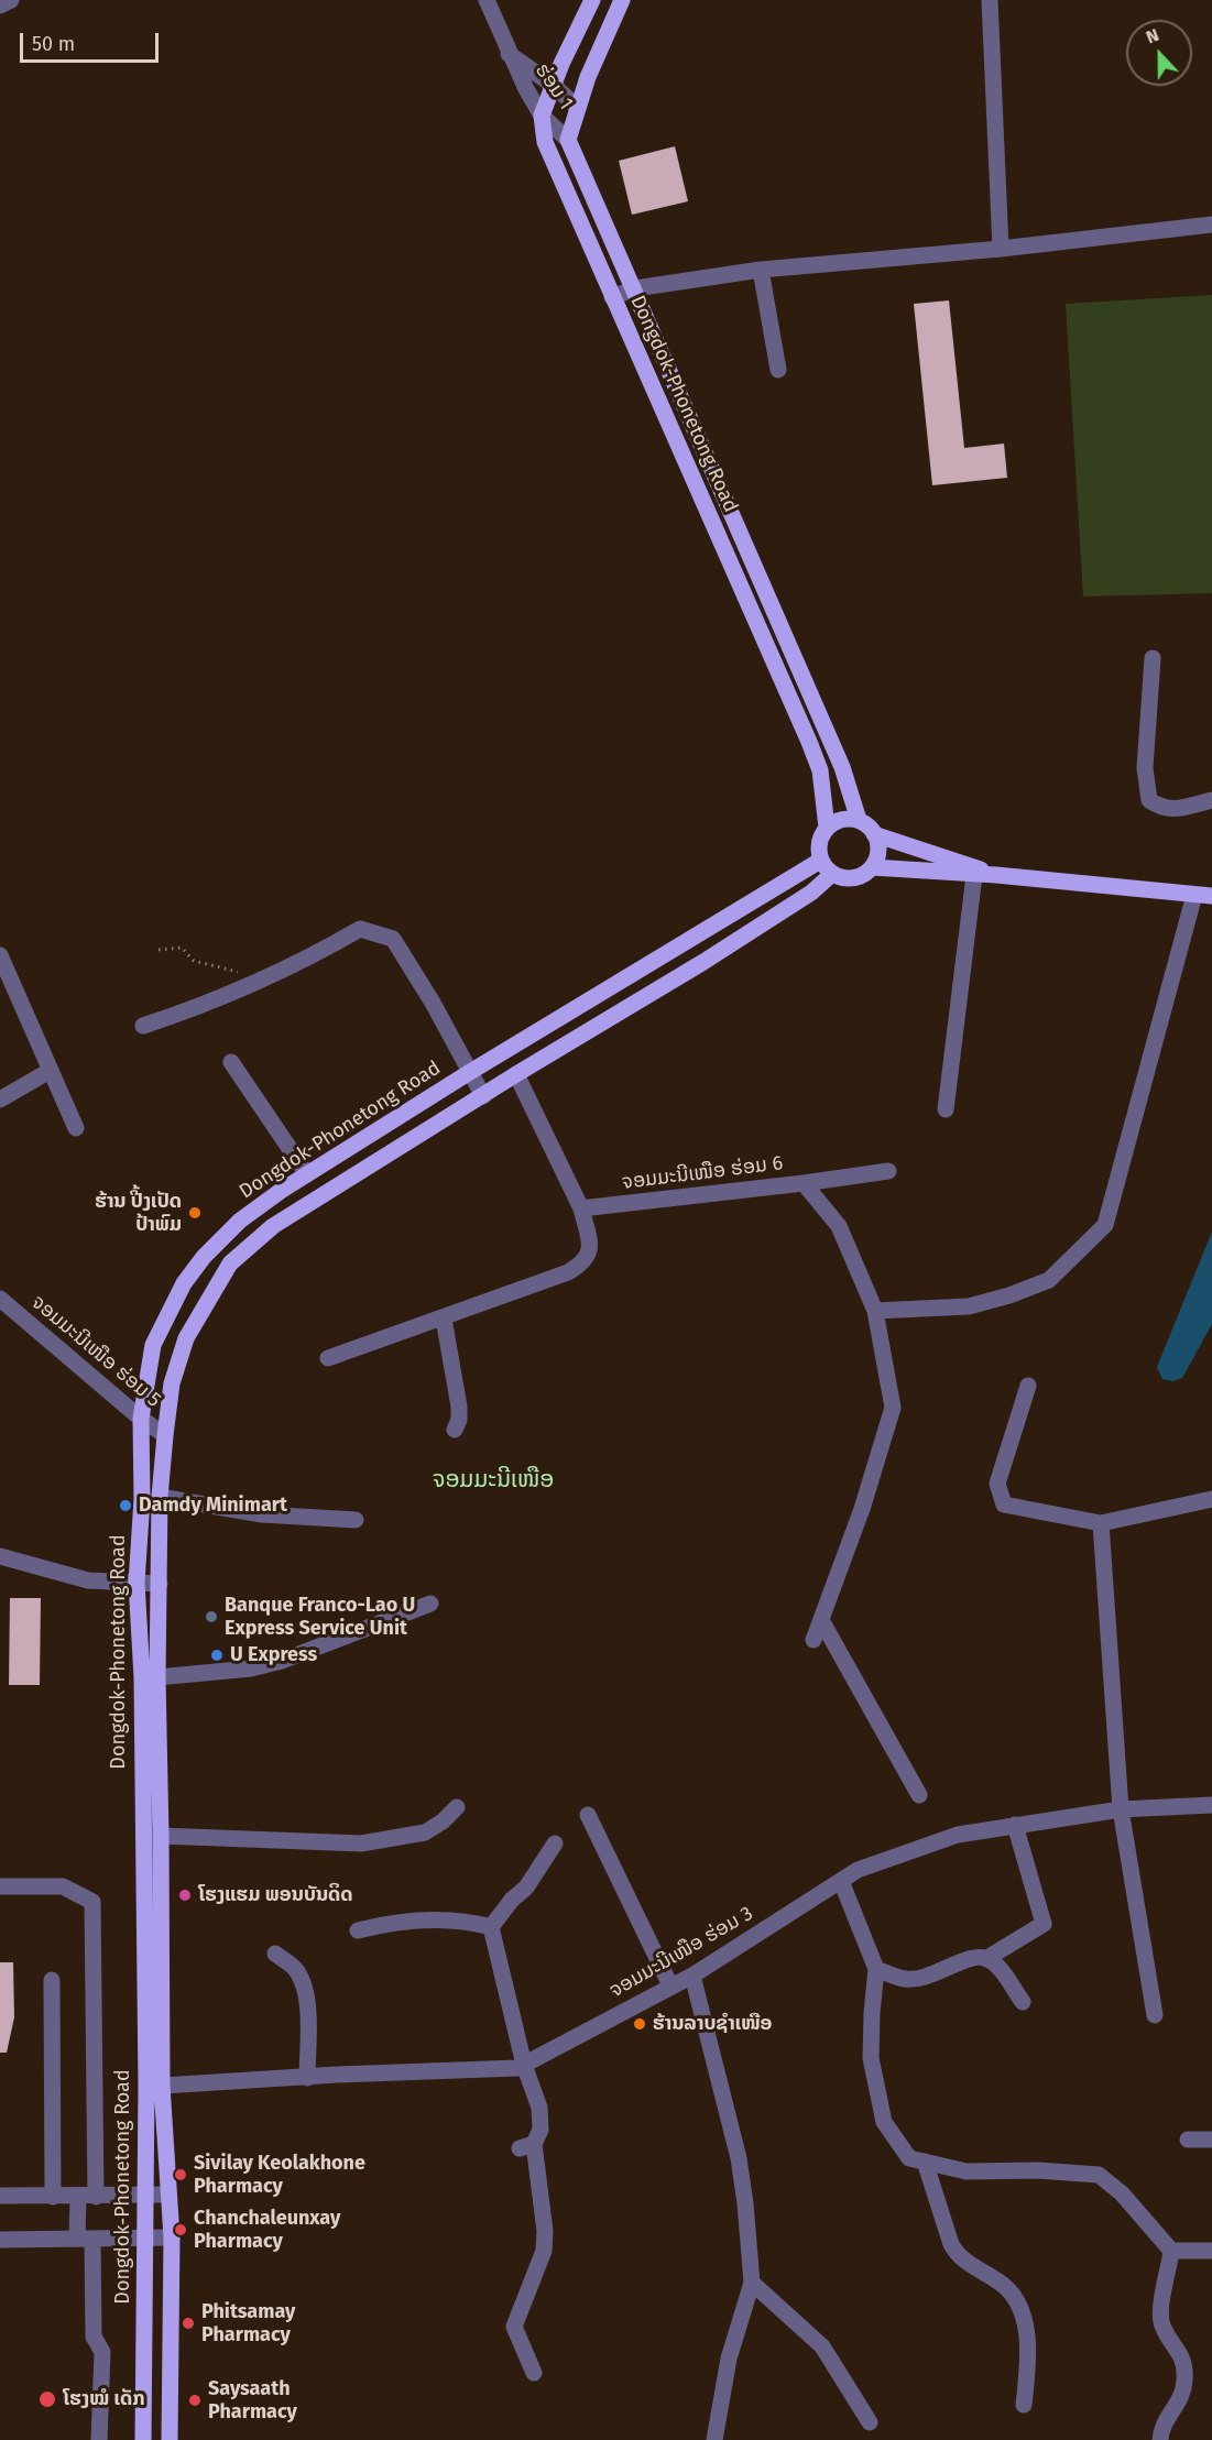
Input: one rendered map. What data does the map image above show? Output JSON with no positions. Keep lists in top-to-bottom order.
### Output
{
  "streets": {
    "main road": ["Dongdok-Phonetong Road"],
    "street": [
      "ຮ່ອມ 1",
      "ຈອມມະນີເໜືອ ຮ່ອມ 6",
      "ຈອມມະນີເໜືອ ຮ່ອມ 5",
      "ຈອມມະນີເໜືອ ຮ່ອມ 3"
    ]
  },
  "crossings": [
    ["ຮ່ອມ 1", "Dongdok-Phonetong Road"],
    ["Dongdok-Phonetong Road", "ຈອມມະນີເໜືອ ຮ່ອມ 5"],
    ["Dongdok-Phonetong Road", "ຈອມມະນີເໜືອ ຮ່ອມ 3"]
  ],
  "districts": ["ຈອມມະນີເໜືອ"],
  "places": [
    "ຮ້ານ ປີ້ງເປັດ ປ້າພົມ",
    "Damdy Minimart",
    "Banque Franco-Lao U Express Service Unit",
    "U Express",
    "ໂຮງແຮມ ພອນບັນດິດ",
    "ຮ້ານລາບຊຳເໜືອ",
    "Sivilay Keolakhone Pharmacy",
    "Chanchaleunxay Pharmacy",
    "Phitsamay Pharmacy",
    "ໂຮງໝໍ ເດັກ",
    "Saysaath Pharmacy"
  ],
  "scale_bar": "50 m",
  "north": "top"
}
